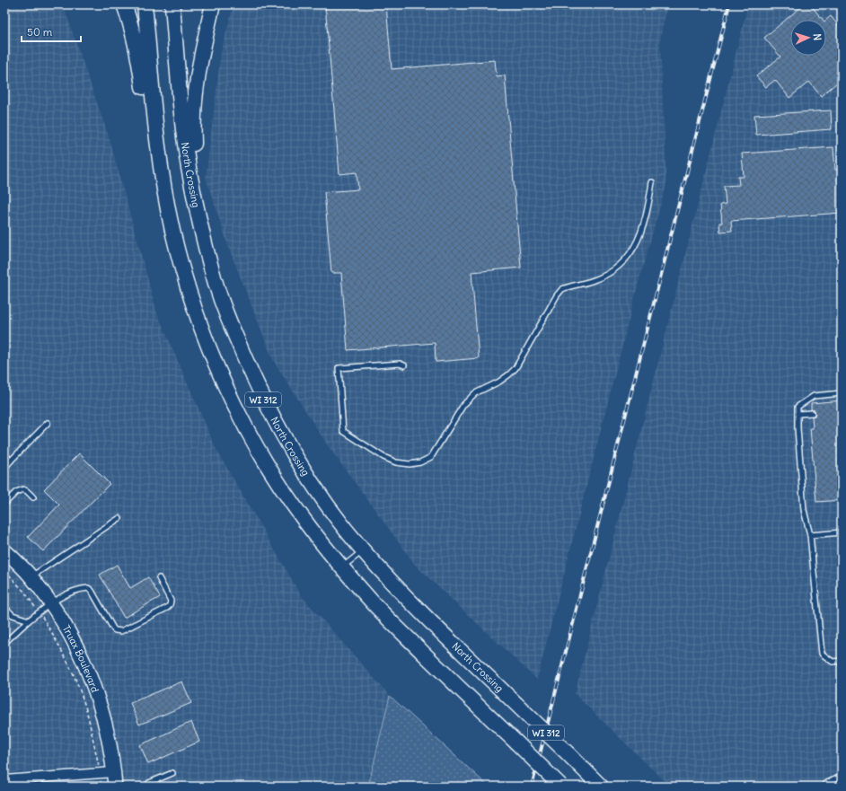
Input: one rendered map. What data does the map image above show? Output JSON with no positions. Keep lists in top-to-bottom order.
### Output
{
  "streets": {
    "main road": ["North Crossing", "WI 312", "Truax Boulevard"]
  },
  "scale_bar": "50 m",
  "north": "right"
}
